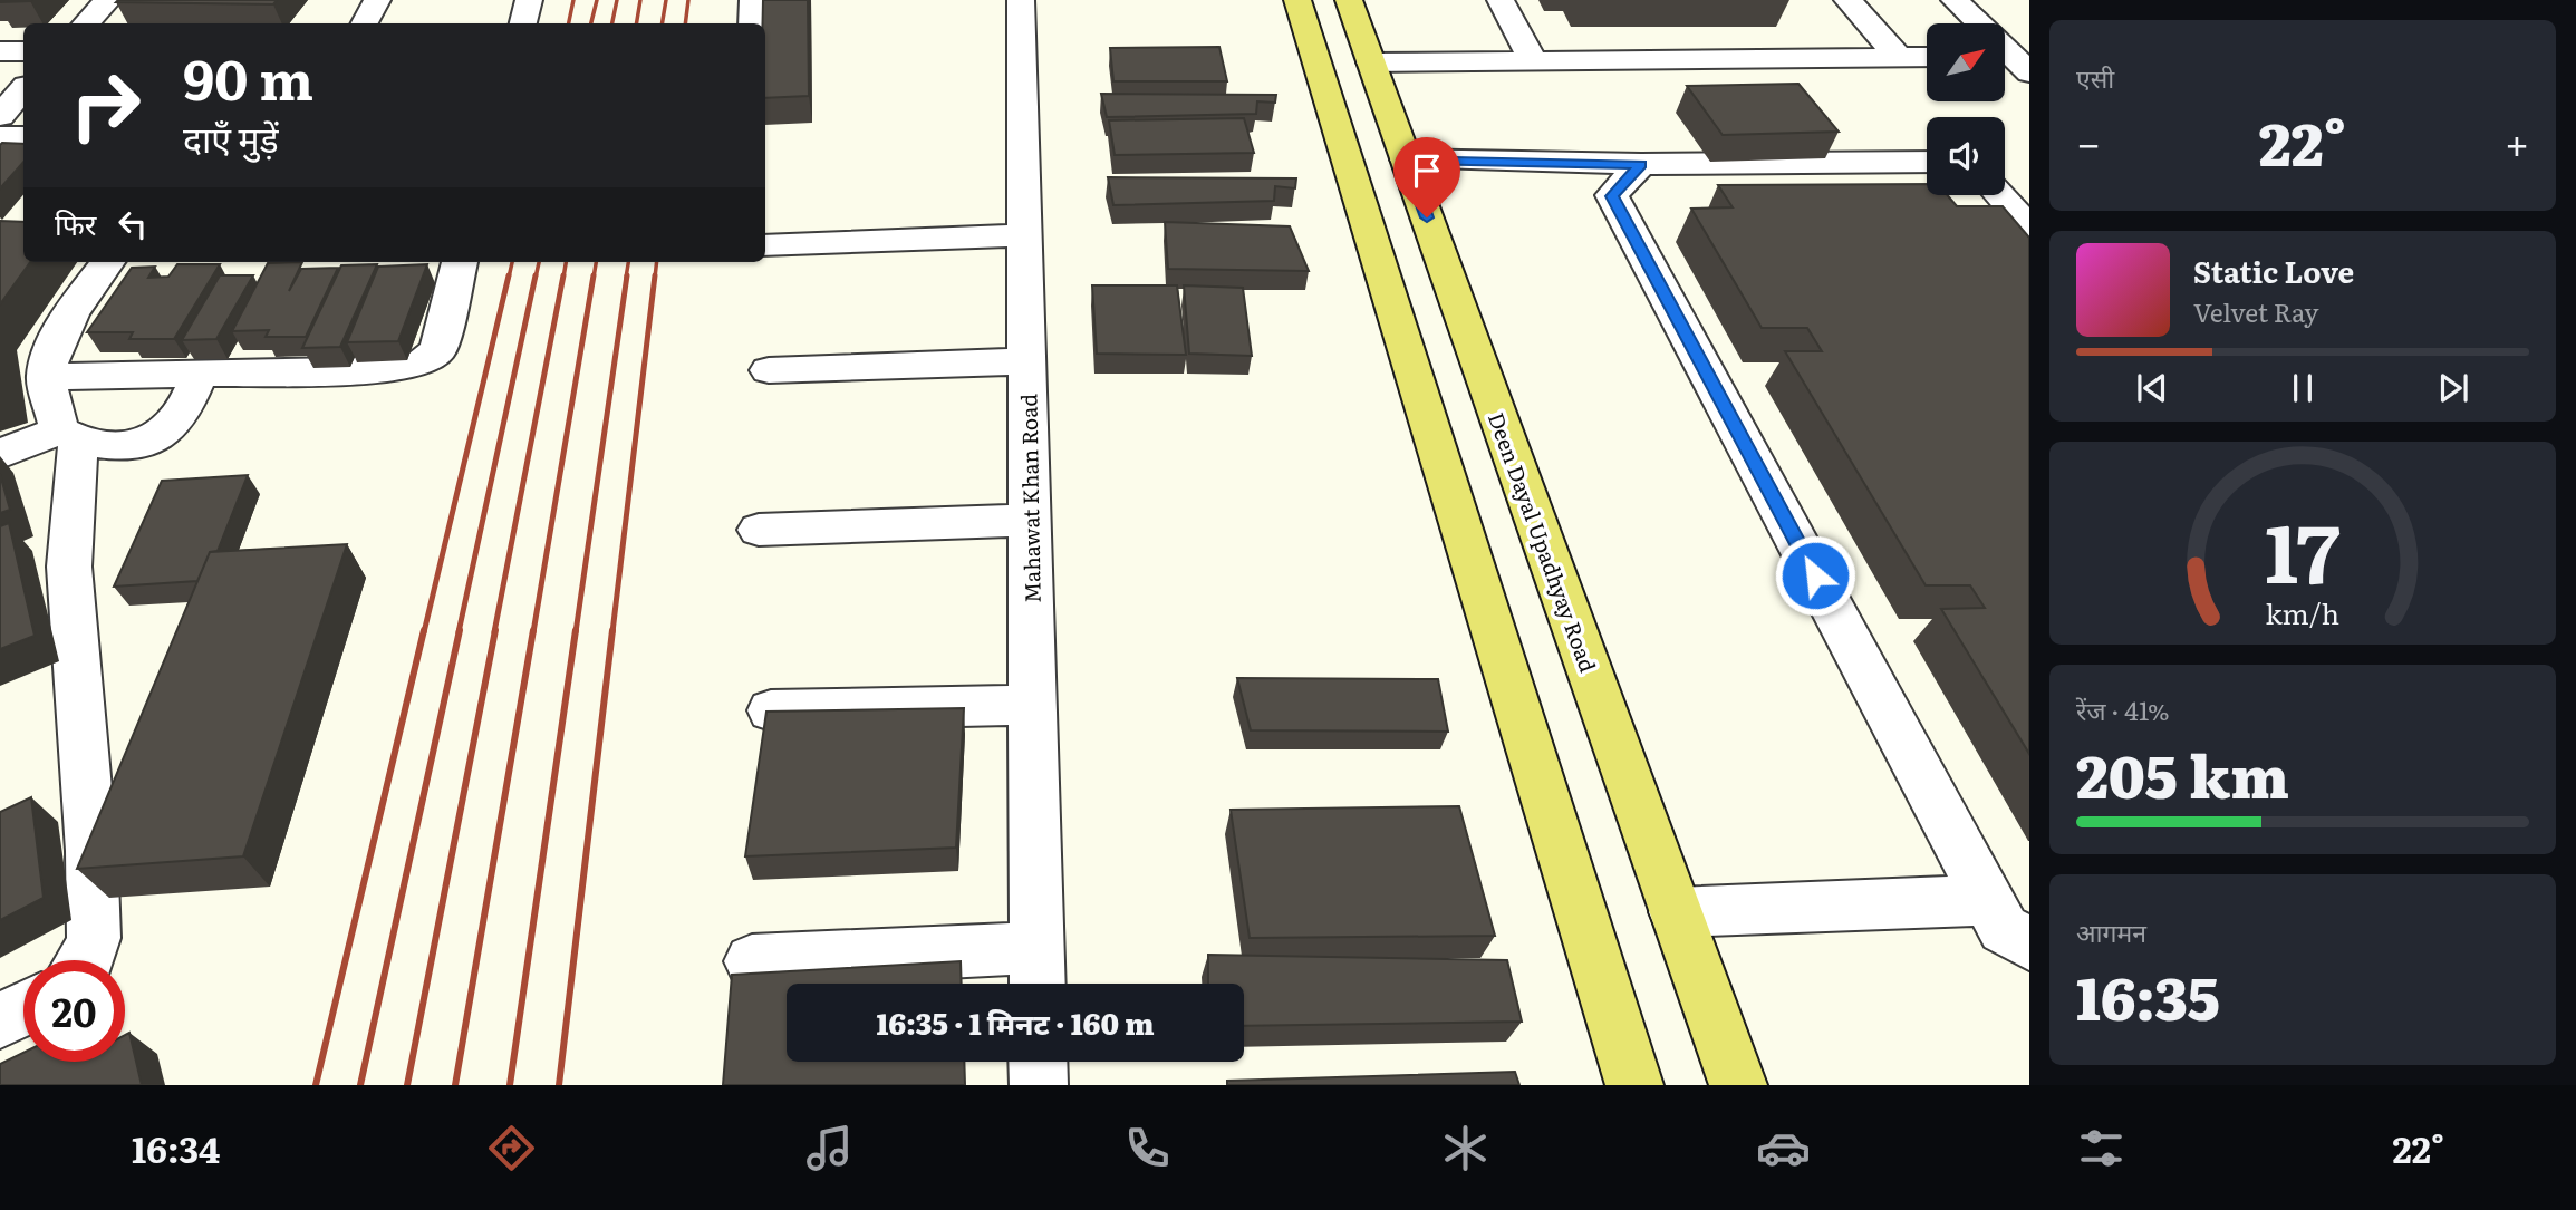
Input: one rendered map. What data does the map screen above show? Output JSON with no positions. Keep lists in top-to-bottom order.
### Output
{
  "streets": {
    "main road": ["Deen Dayal Upadhyay Road"],
    "street": ["Mahawat Khan Road"]
  },
  "north": "top right",
  "page": {
    "tile": [
      "एसी",
      ["रेंज · 41%", "205 km"],
      ["आगमन", "16:35"]
    ],
    "turn": ["90 m", "दाएँ मुड़ें"],
    "heat": ["−", "22°", "+"],
    "then": "फिर",
    "song": ["Static Love", "Velvet Ray"],
    "limit": "20",
    "trip": "16:35 · 1 मिनट · 160 m",
    "tabs": ["16:34", "22°"],
    "gauge": ["17", "km/h"]
  }
}
